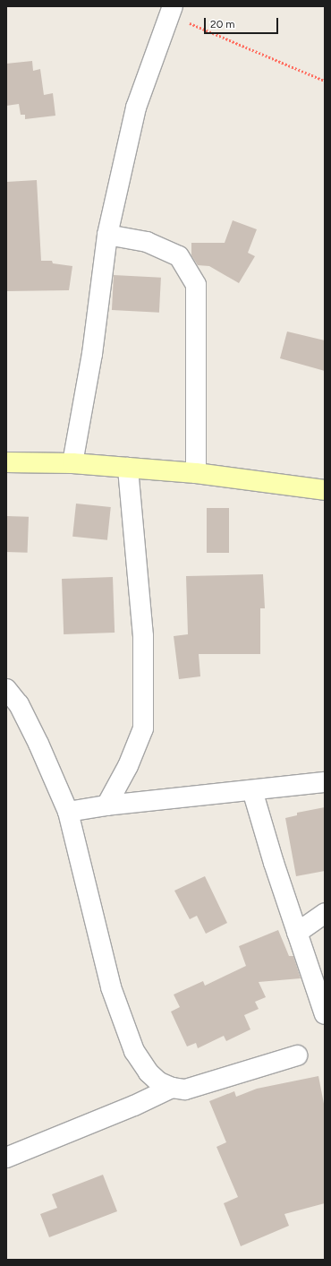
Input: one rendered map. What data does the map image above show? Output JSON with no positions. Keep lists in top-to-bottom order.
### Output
{
  "scale_bar": "20 m"
}
